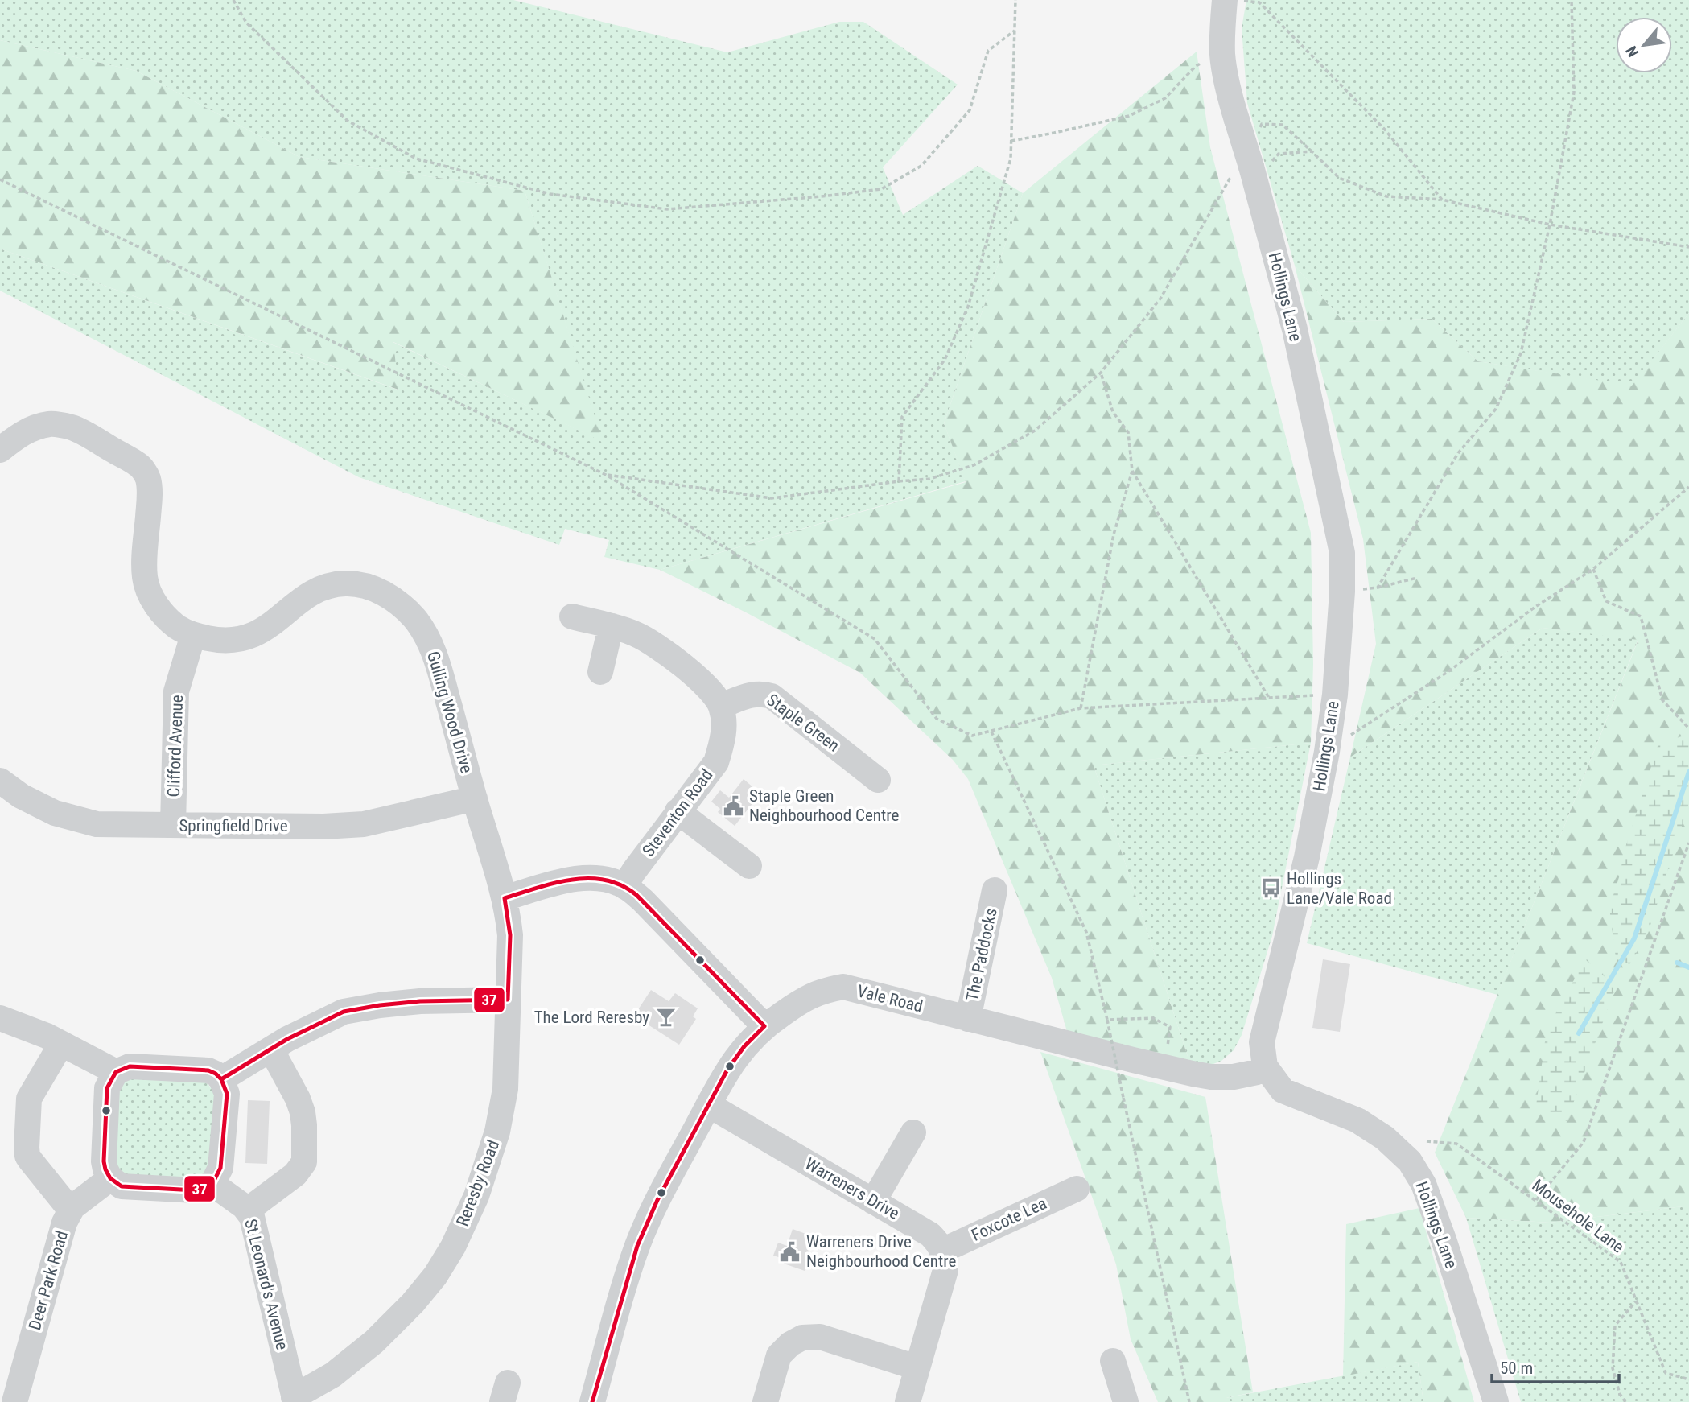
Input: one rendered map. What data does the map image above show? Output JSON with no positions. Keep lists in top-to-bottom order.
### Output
{
  "streets": {
    "street": [
      "Hollings Lane",
      "Gulling Wood Drive",
      "Staple Green",
      "Clifford Avenue",
      "Steventon Road",
      "Springfield Drive",
      "The Paddocks",
      "Vale Road",
      "Reresby Road",
      "Warreners Drive",
      "Foxcote Lea",
      "Deer Park Road",
      "St Leonard's Avenue"
    ],
    "path": ["Mousehole Lane"]
  },
  "crossings": [
    ["Hollings Lane", "Vale Road"],
    ["Gulling Wood Drive", "Clifford Avenue"],
    ["Gulling Wood Drive", "Springfield Drive"],
    ["Gulling Wood Drive", "Reresby Road"],
    ["Staple Green", "Steventon Road"],
    ["Clifford Avenue", "Springfield Drive"],
    ["The Paddocks", "Vale Road"],
    ["Vale Road", "Warreners Drive"],
    ["Reresby Road", "St Leonard's Avenue"],
    ["Warreners Drive", "Foxcote Lea"],
    ["Deer Park Road", "St Leonard's Avenue"]
  ],
  "places": {
    "public building": ["Staple Green Neighbourhood Centre", "Warreners Drive Neighbourhood Centre"],
    "bus stop": ["Hollings Lane/Vale Road"],
    "bar": ["The Lord Reresby"]
  },
  "lines": ["transit line 37"],
  "scale_bar": "50 m",
  "north": "bottom left"
}
